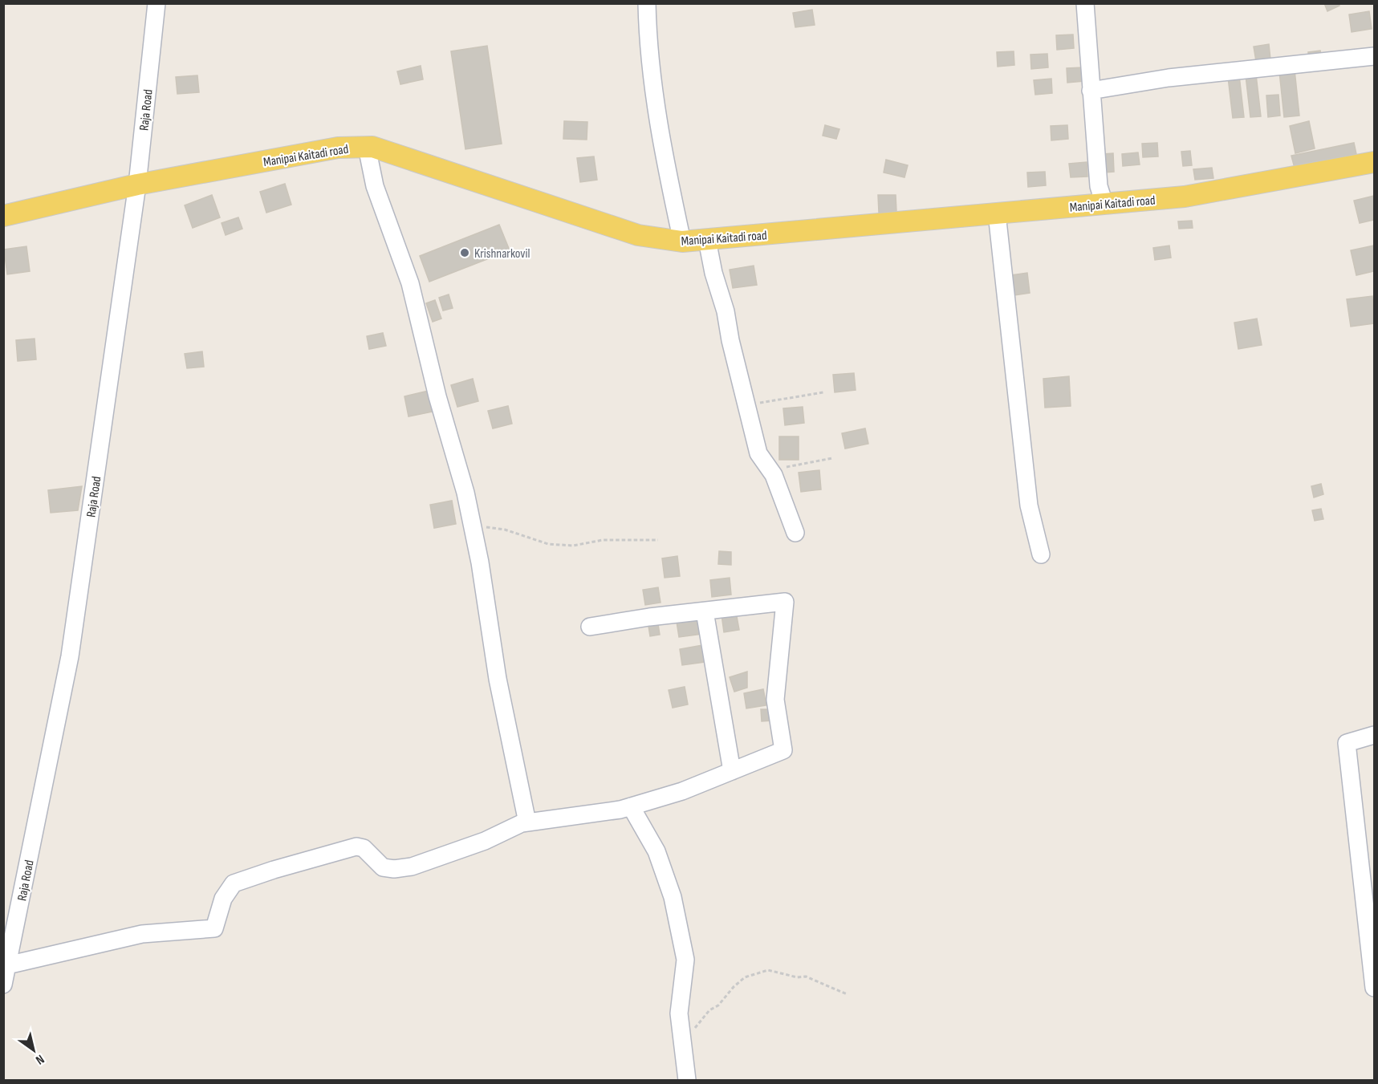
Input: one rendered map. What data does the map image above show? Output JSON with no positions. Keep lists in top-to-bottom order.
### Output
{
  "streets": {
    "main road": ["Manipai Kaitadi road"],
    "street": ["Raja Road"]
  },
  "crossings": [
    ["Raja Road", "Manipai Kaitadi road"]
  ],
  "places": ["Krishnarkovil"],
  "north": "bottom right"
}
